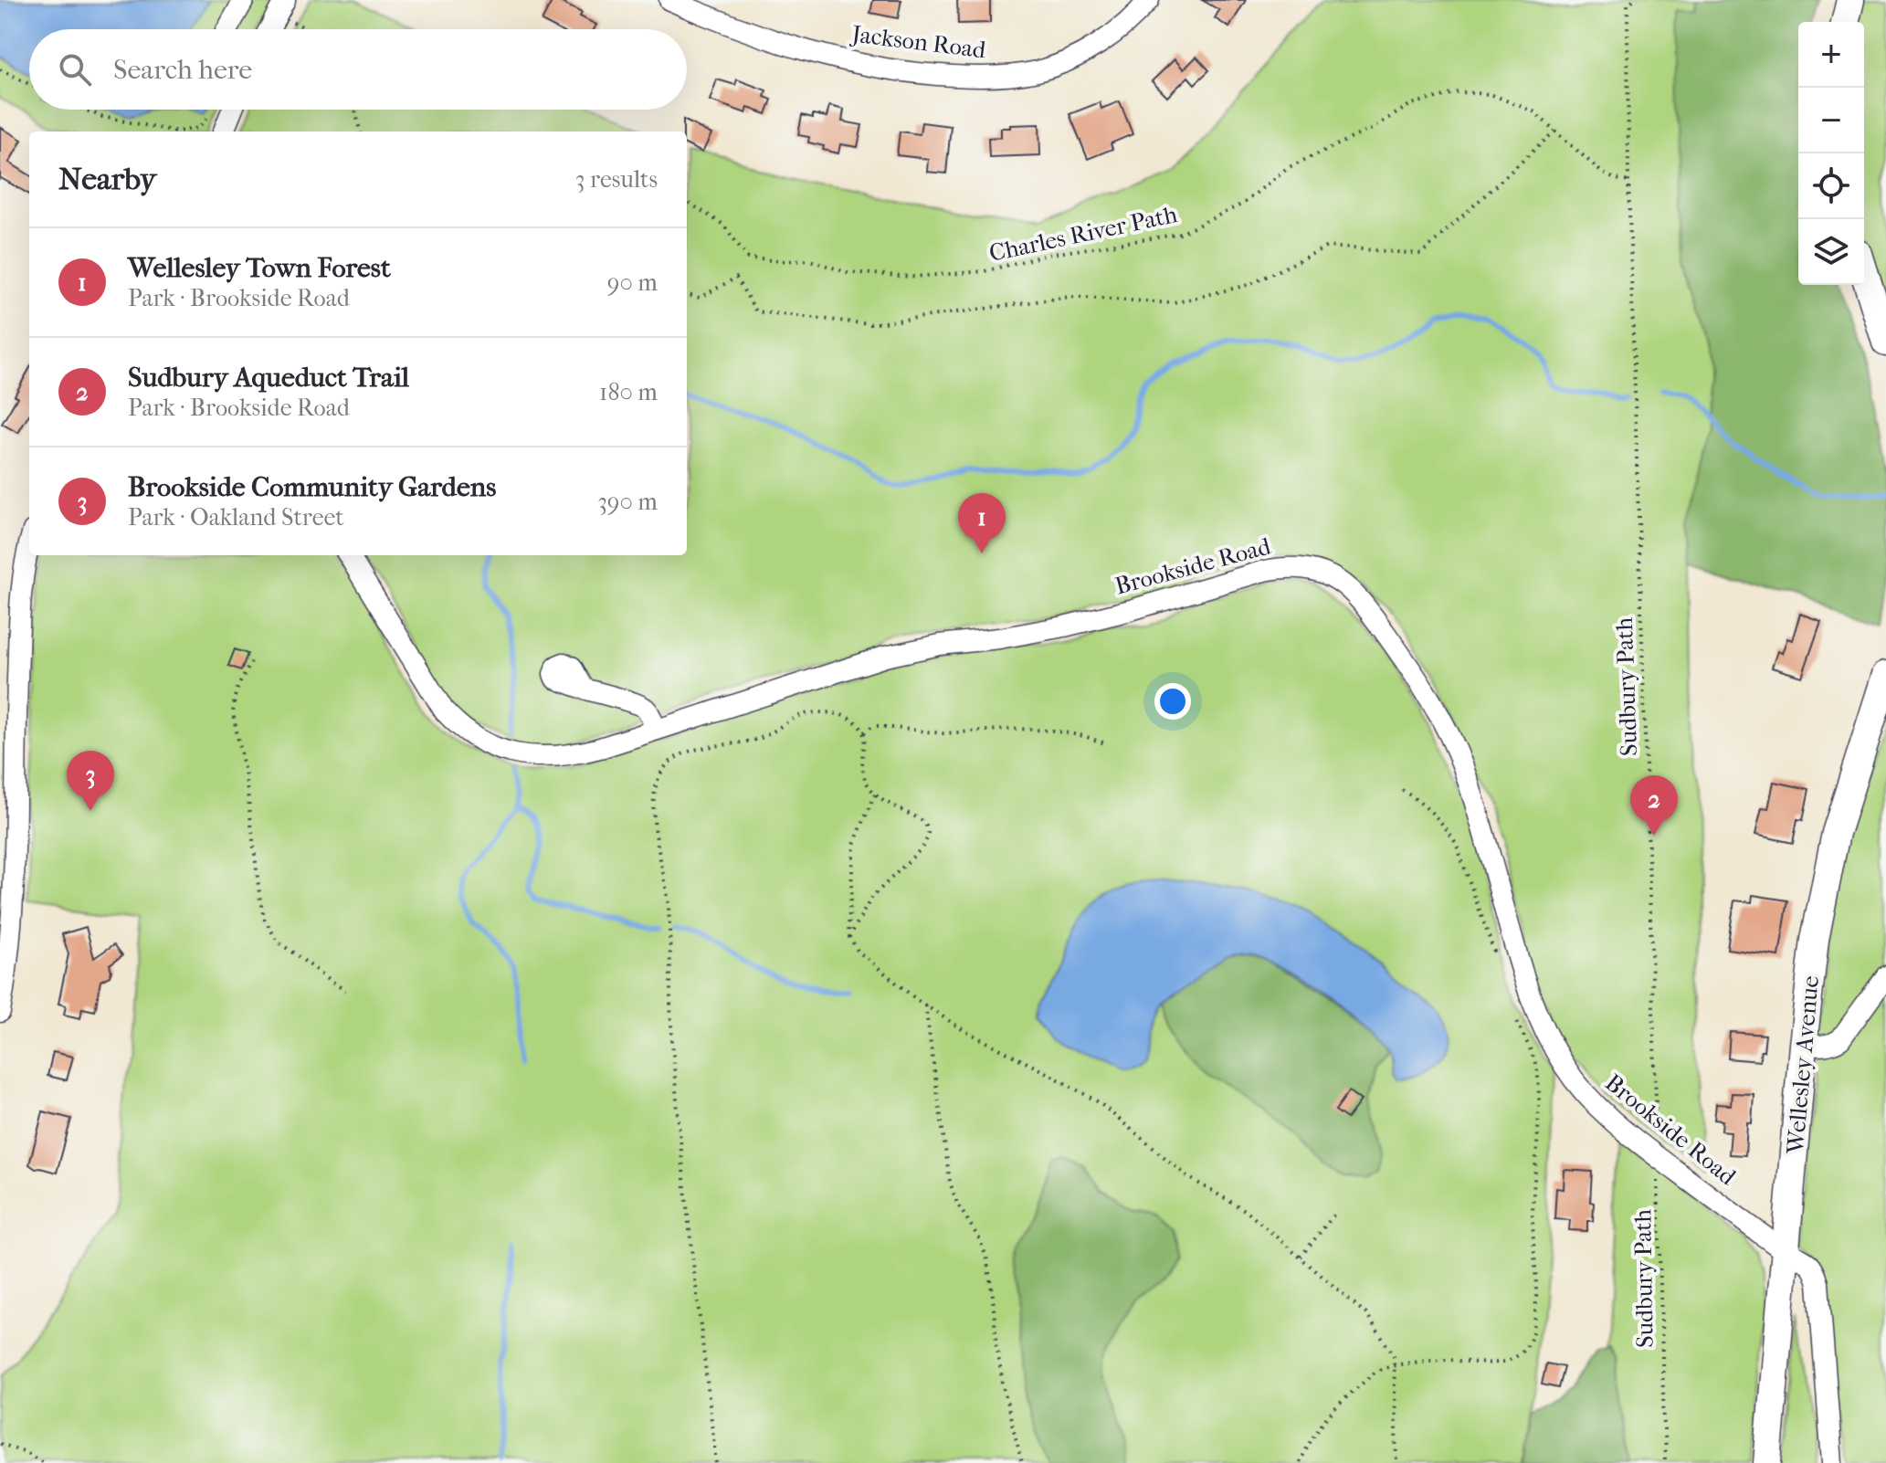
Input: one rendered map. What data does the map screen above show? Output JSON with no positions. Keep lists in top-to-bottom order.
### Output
{
  "streets": {
    "main road": ["Wellesley Avenue"],
    "street": ["Jackson Road", "Brookside Road"],
    "path": ["Charles River Path", "Sudbury Path"]
  },
  "crossings": [
    ["Charles River Path", "Sudbury Path"],
    ["Brookside Road", "Sudbury Path"],
    ["Brookside Road", "Wellesley Avenue"]
  ],
  "page": {
    "map_buttons": ["+", "−"],
    "search": "Search here",
    "heading": ["Nearby", "3 results"],
    "list": [
      {
        "mark": "1",
        "name": "Wellesley Town Forest",
        "note": "Park · Brookside Road",
        "value": "90 m"
      },
      {
        "mark": "2",
        "name": "Sudbury Aqueduct Trail",
        "note": "Park · Brookside Road",
        "value": "180 m"
      },
      {
        "mark": "3",
        "name": "Brookside Community Gardens",
        "note": "Park · Oakland Street",
        "value": "390 m"
      }
    ],
    "pins": ["1", "3", "2"]
  }
}
